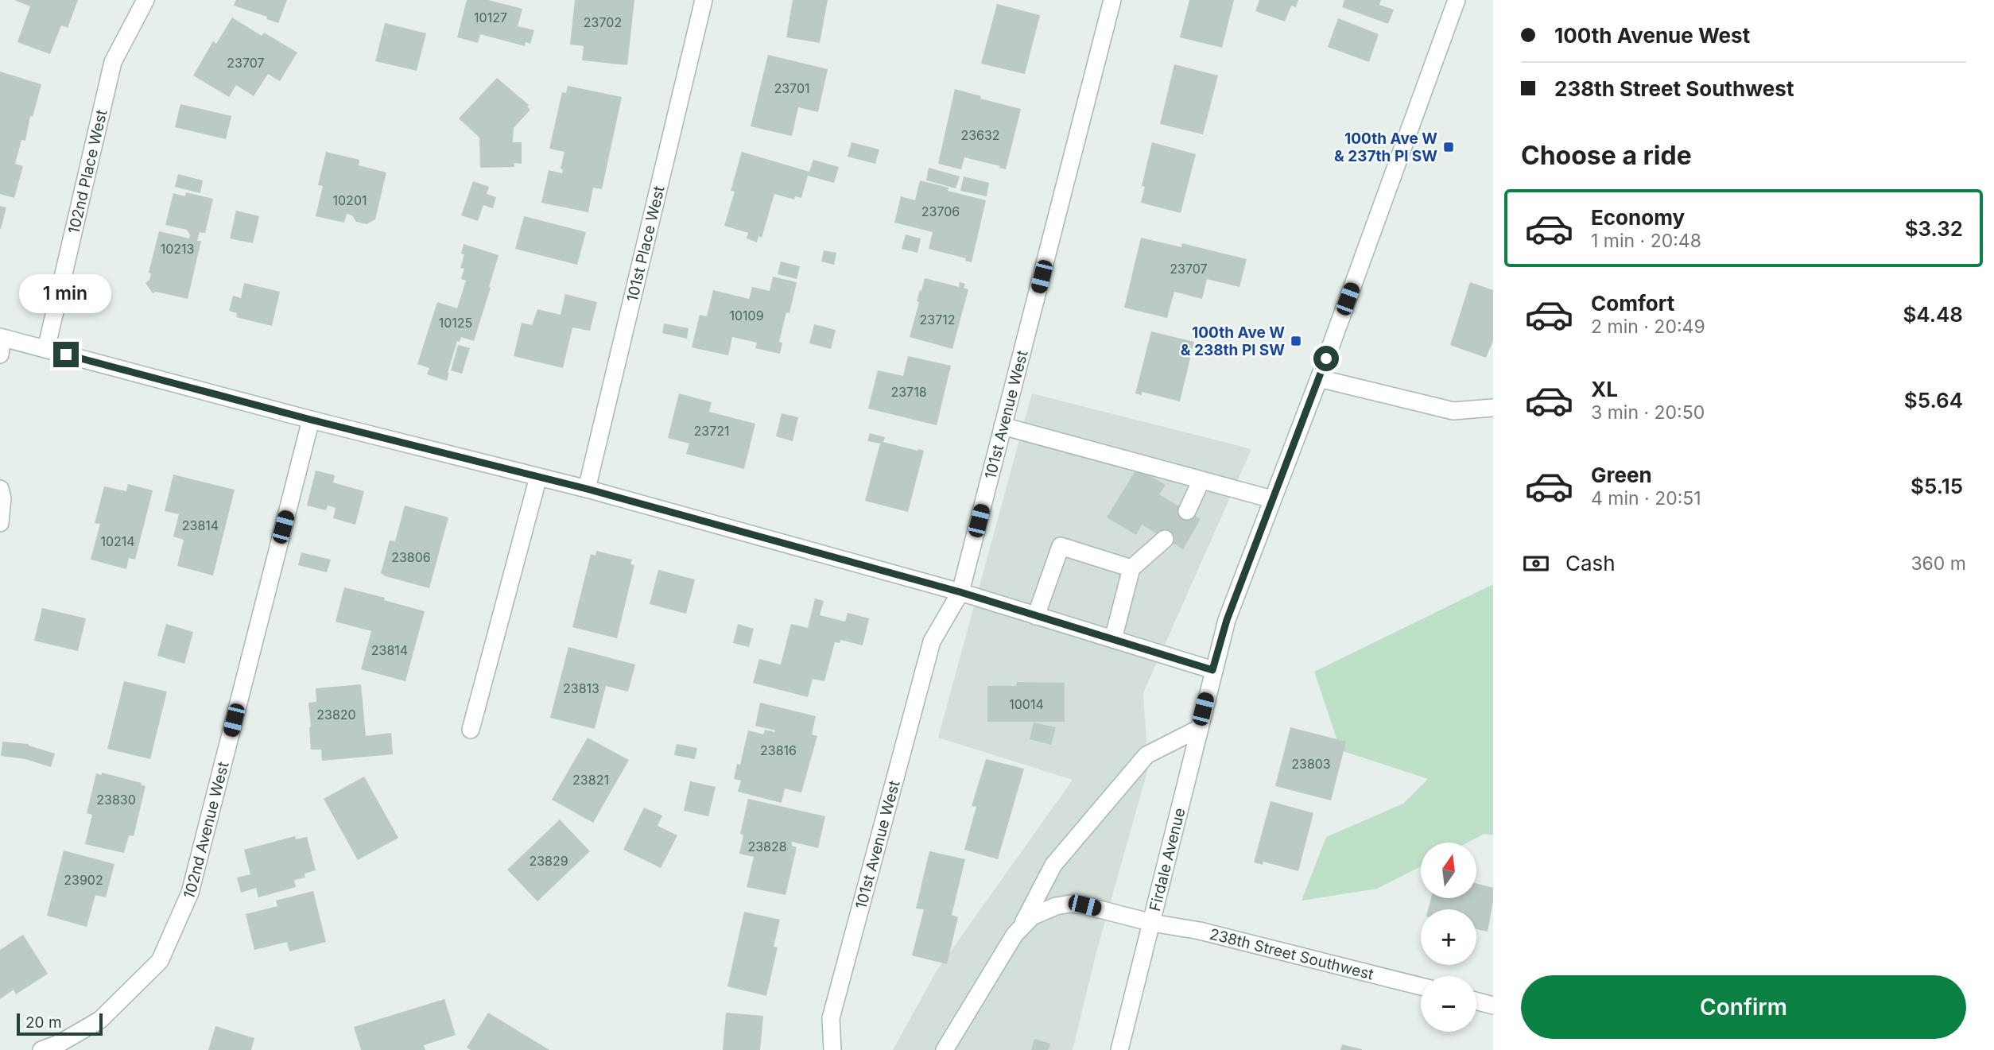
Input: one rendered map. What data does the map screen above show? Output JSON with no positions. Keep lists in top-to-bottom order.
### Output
{
  "streets": {
    "street": [
      "102nd Place West",
      "101st Place West",
      "101st Avenue West",
      "102nd Avenue West",
      "Firdale Avenue",
      "238th Street Southwest"
    ]
  },
  "crossings": [
    ["Firdale Avenue", "238th Street Southwest"]
  ],
  "places": {
    "transit": ["100th Ave W & 237th Pl SW", "100th Ave W & 238th Pl SW"]
  },
  "house_numbers": [
    "10127",
    "23702",
    "23707",
    "23701",
    "23632",
    "10201",
    "23706",
    "10213",
    "23707",
    "10109",
    "23712",
    "10125",
    "23718",
    "23721",
    "23814",
    "10214",
    "23806",
    "23814",
    "23813",
    "10014",
    "23820",
    "23816",
    "23803",
    "23821",
    "23830",
    "23828",
    "23829",
    "23902"
  ],
  "scale_bar": "20 m",
  "north": "top",
  "page": {
    "banner": ["100th Avenue West", "238th Street Southwest"],
    "heading": "Choose a ride",
    "list": [
      {
        "name": "Economy",
        "note": "1 min · 20:48",
        "value": "$3.32"
      },
      {
        "name": "Comfort",
        "note": "2 min · 20:49",
        "value": "$4.48"
      },
      {
        "name": "XL",
        "note": "3 min · 20:50",
        "value": "$5.64"
      },
      {
        "name": "Green",
        "note": "4 min · 20:51",
        "value": "$5.15"
      }
    ],
    "bubble": "1 min",
    "pay": ["Cash", "360 m"],
    "map_buttons": ["+", "−"],
    "buttons": "Confirm",
    "scale": "20 m"
  }
}
